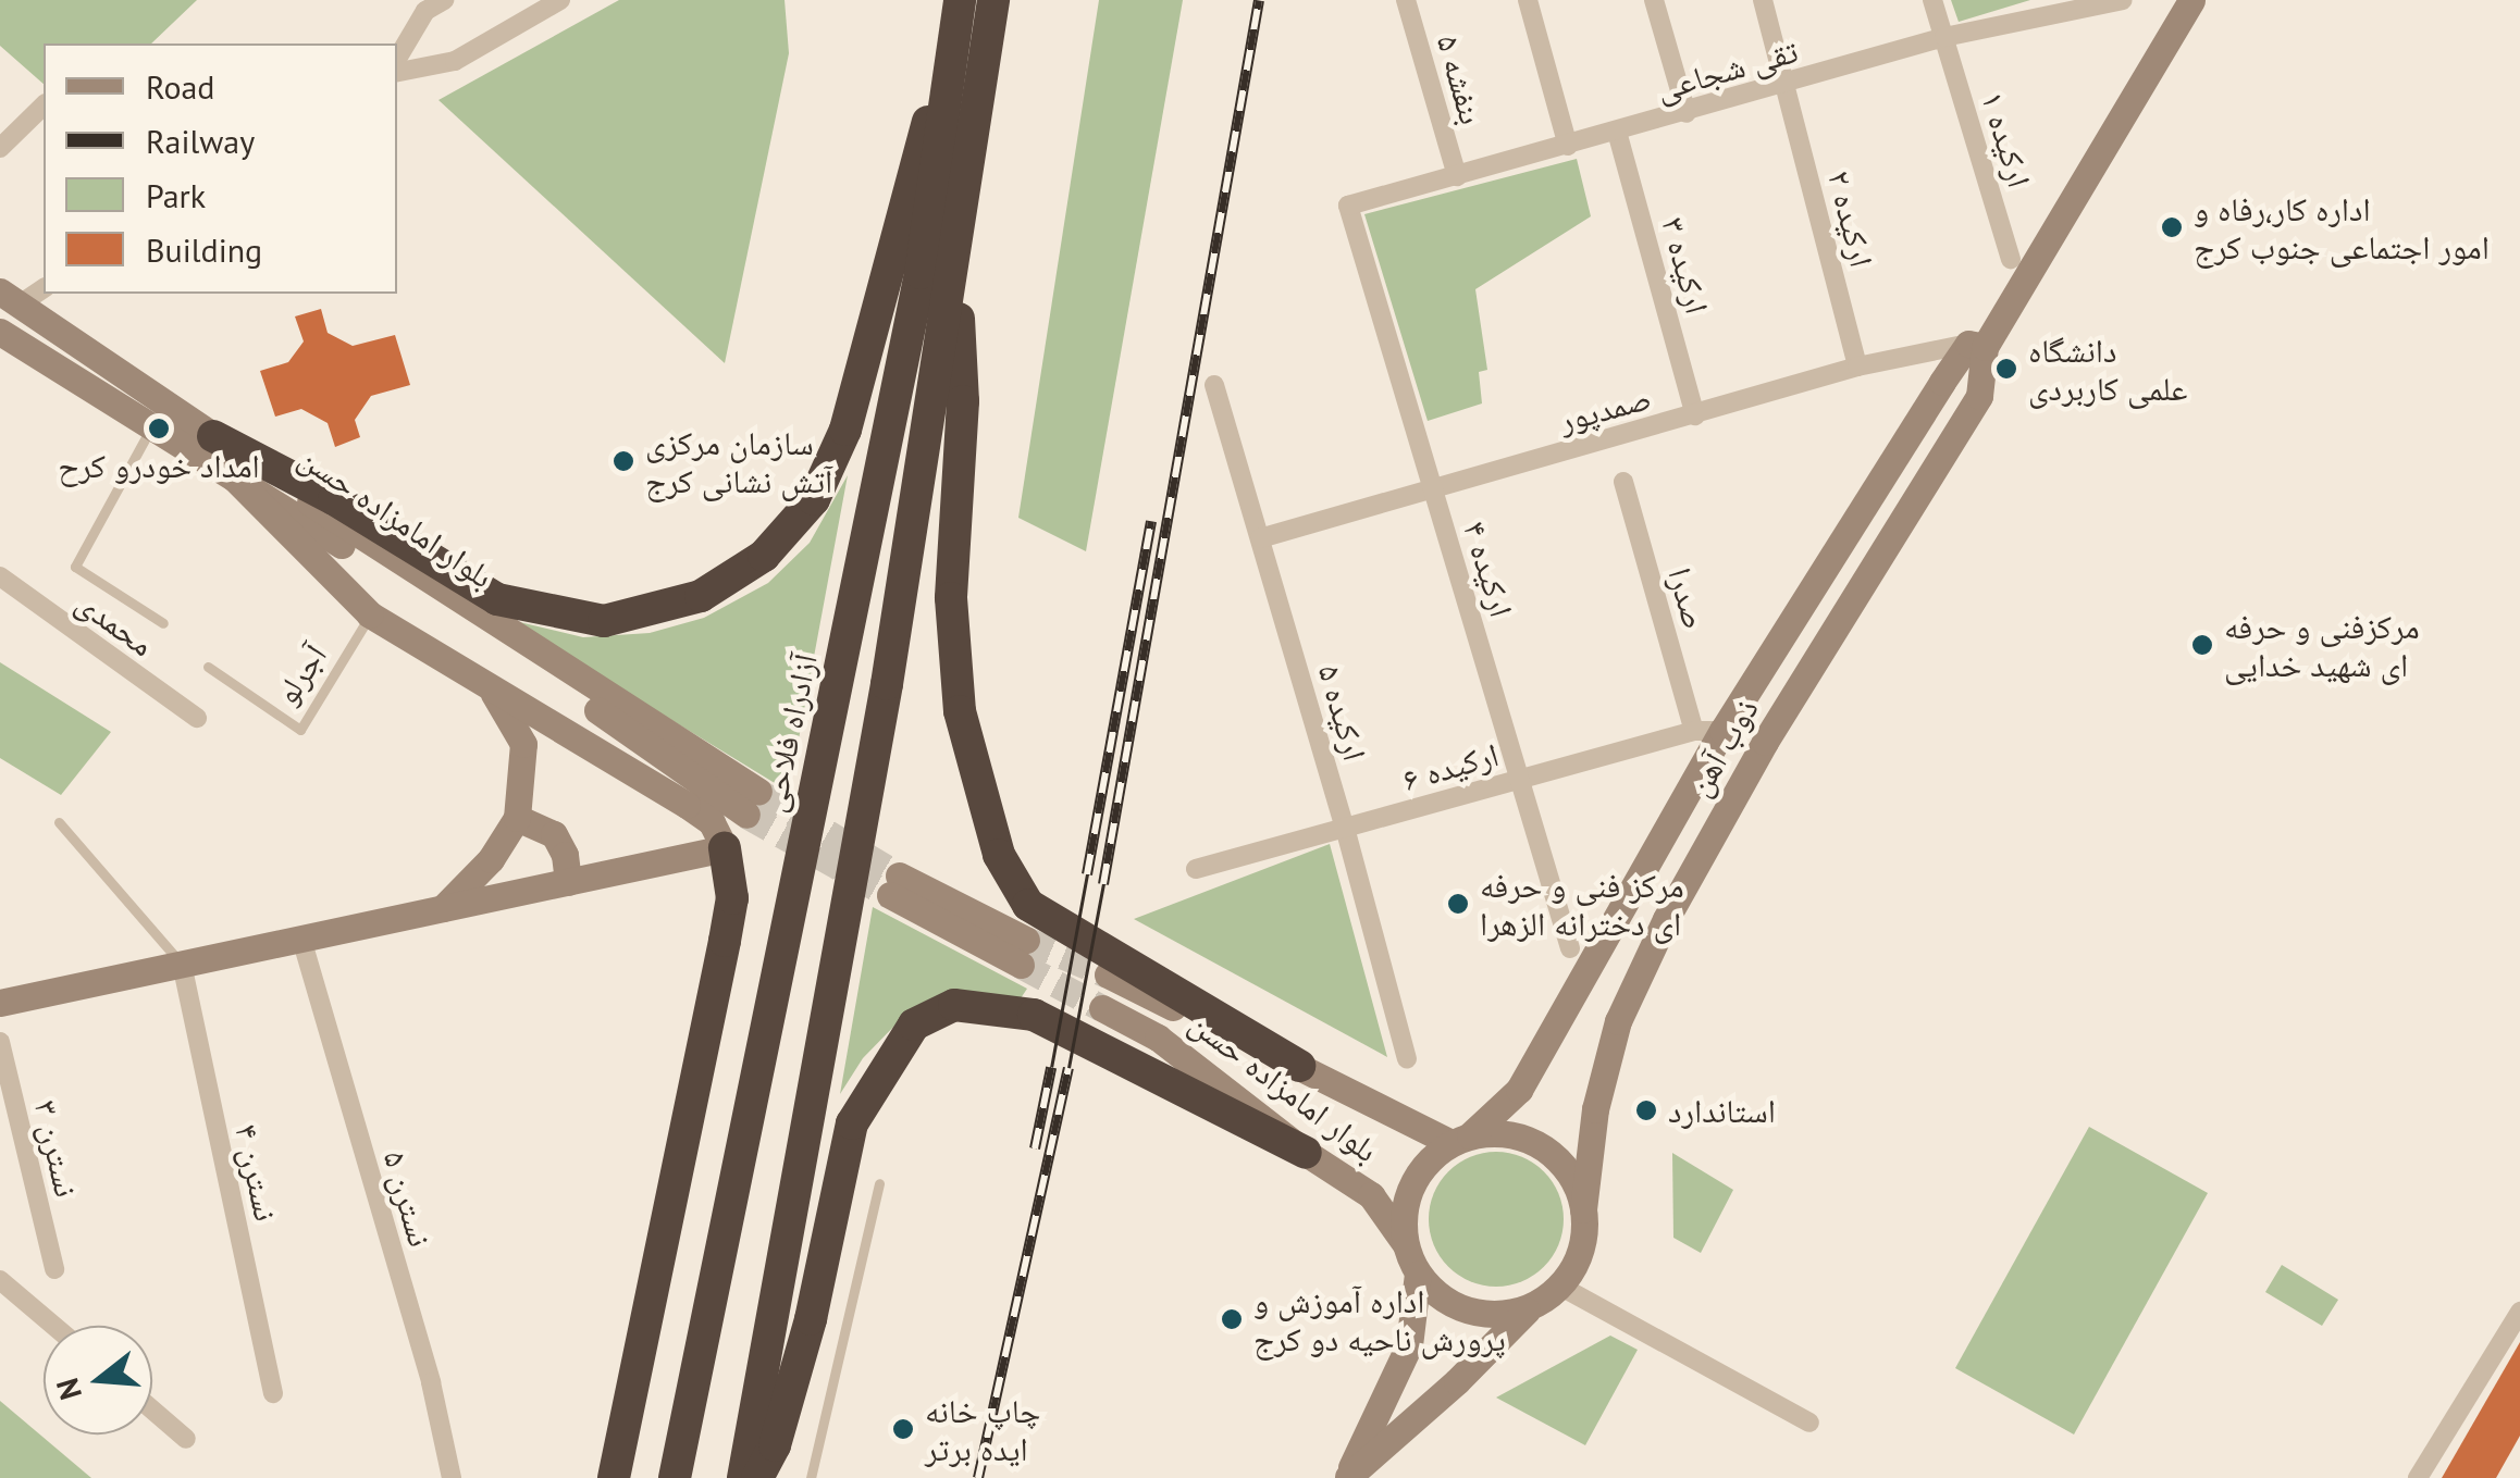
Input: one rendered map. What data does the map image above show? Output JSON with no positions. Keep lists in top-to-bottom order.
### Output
{
  "streets": {
    "highway": ["آزادراه فلاحی"],
    "main road": ["بلوار امامزاده حسن", "ذوب آهن"],
    "street": [
      "تقی شجاعی",
      "بنفشه ۵",
      "ارکیده ۱",
      "ارکیده ۲",
      "ارکیده ۳",
      "صمدپور",
      "ارکیده ۴",
      "صدرا",
      "محمدی",
      "ارکیده ۵",
      "ارکیده ۶",
      "نسترن ۳",
      "نسترن ۴",
      "نسترن ۵"
    ],
    "lane": ["آجرلو"]
  },
  "crossings": [
    ["تقی شجاعی", "بنفشه ۵"],
    ["تقی شجاعی", "ارکیده ۱"],
    ["تقی شجاعی", "ارکیده ۲"],
    ["تقی شجاعی", "ارکیده ۳"],
    ["تقی شجاعی", "ارکیده ۴"],
    ["ارکیده ۲", "صمدپور"],
    ["ارکیده ۳", "صمدپور"],
    ["صمدپور", "ارکیده ۴"],
    ["صمدپور", "ارکیده ۵"],
    ["صمدپور", "ذوب آهن"],
    ["بلوار امامزاده حسن", "ذوب آهن"],
    ["ارکیده ۴", "ارکیده ۶"],
    ["صدرا", "ارکیده ۶"],
    ["ارکیده ۵", "ارکیده ۶"],
    ["ذوب آهن", "ارکیده ۶"]
  ],
  "places": [
    "اداره کار،رفاه و امور اجتماعی جنوب کرج",
    "دانشگاه علمی کاربردی",
    "امداد خودرو کرح",
    "سازمان مرکزی آتش نشانی کرج",
    "مرکزفنی و حرفه ای شهید خدایی",
    "مرکز فنی و حرفه ای دخترانه الزهرا",
    "استاندارد",
    "اداره آموزش و پرورش ناحیه دو کرج",
    "چاپ خانه ایده برتر"
  ],
  "legend": [
    "Road",
    "Railway",
    "Park",
    "Building"
  ],
  "north": "left"
}
